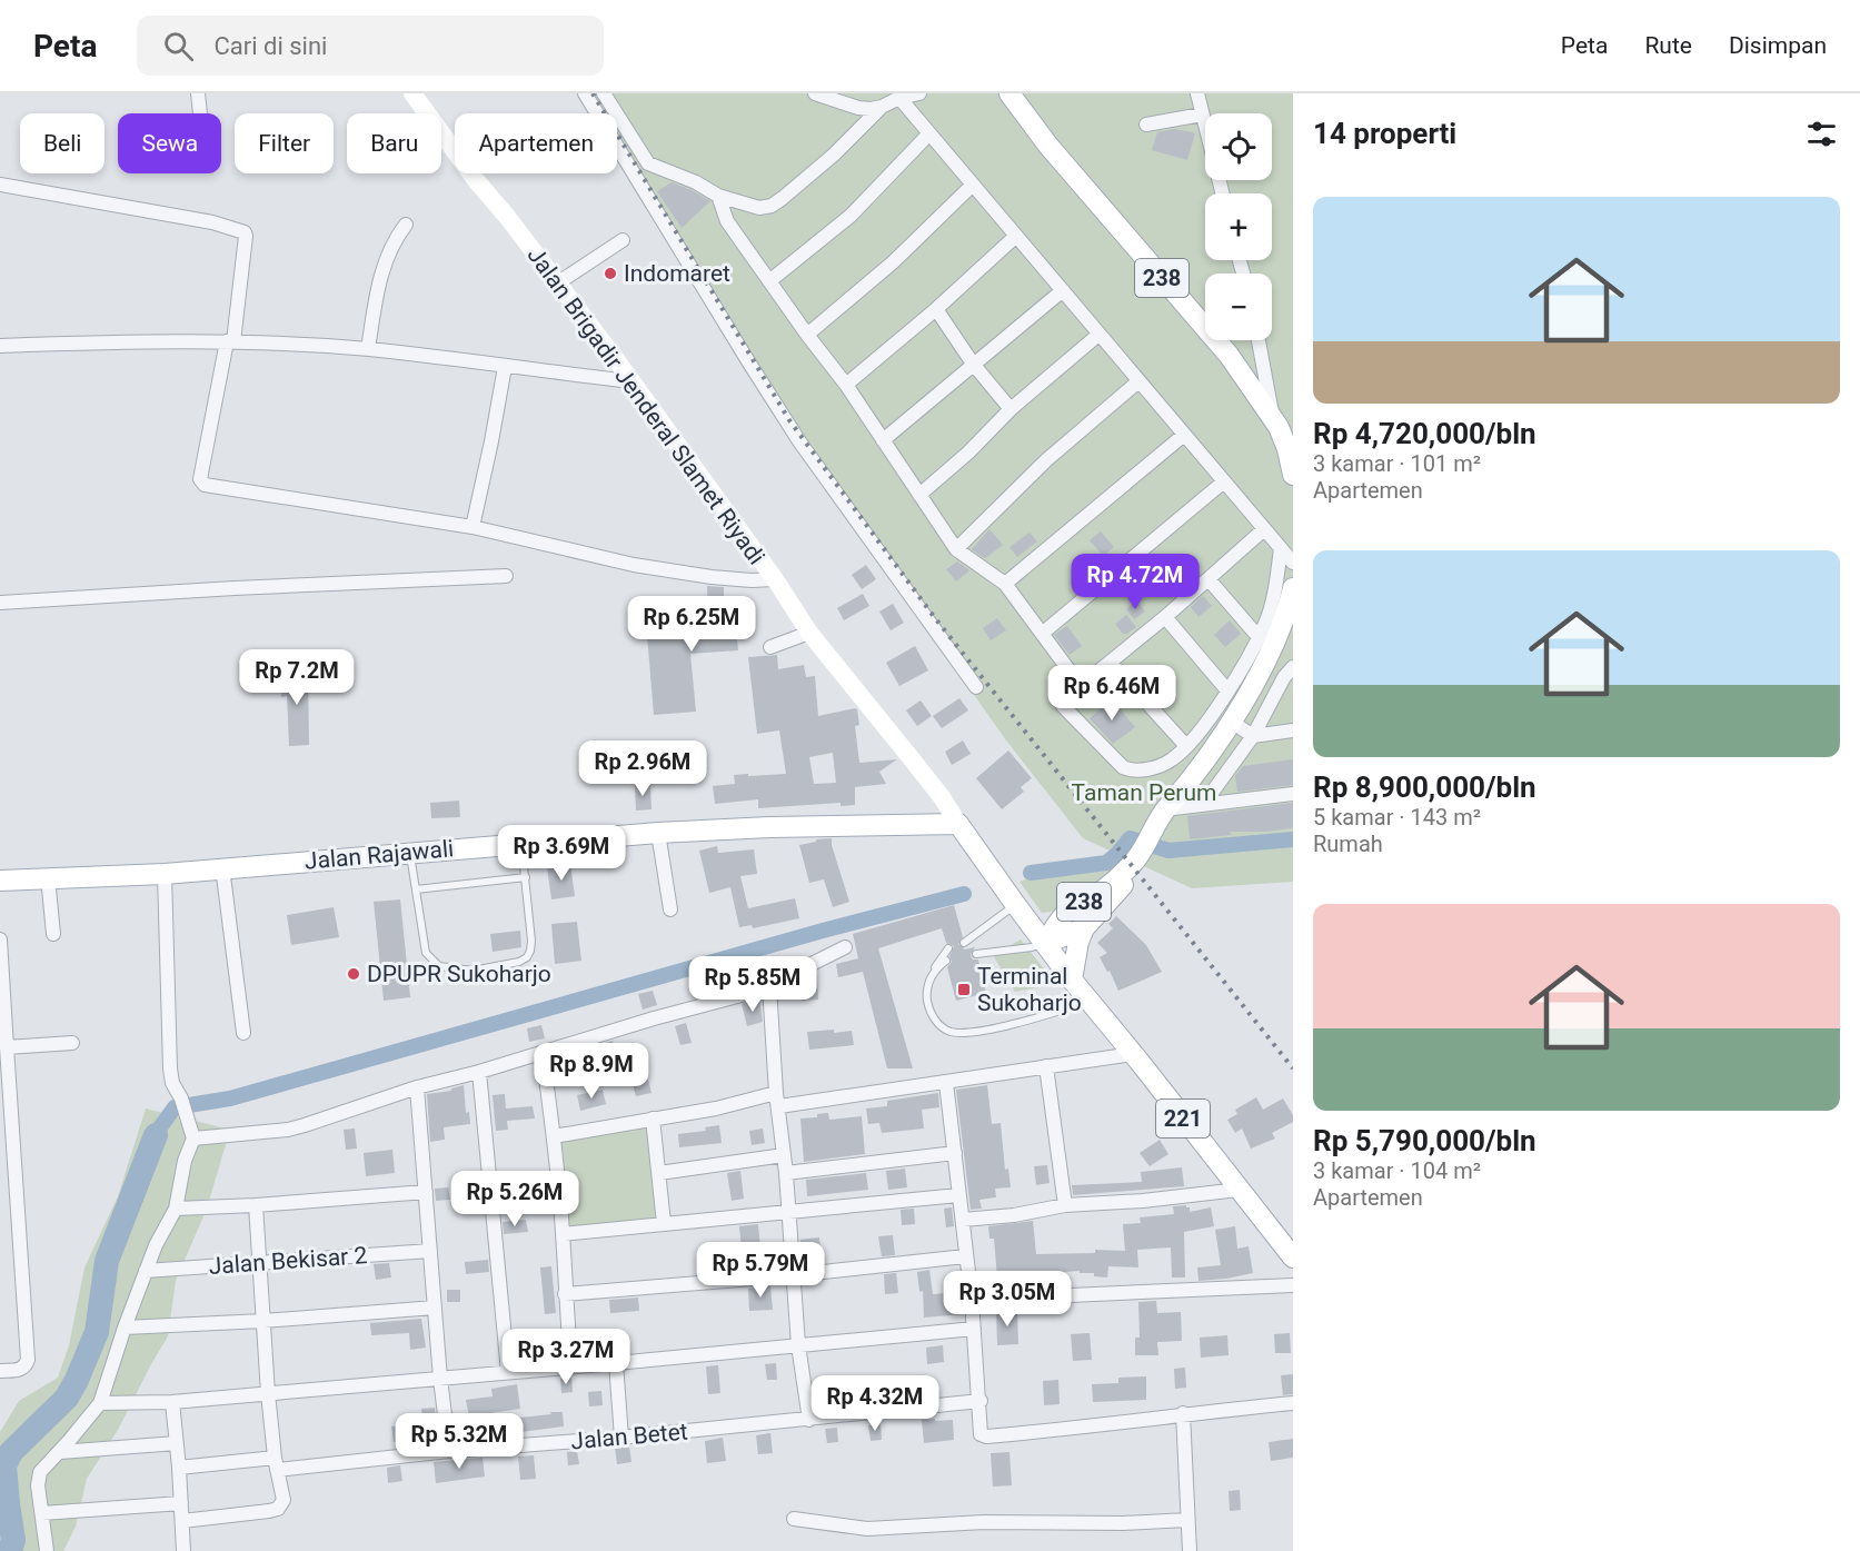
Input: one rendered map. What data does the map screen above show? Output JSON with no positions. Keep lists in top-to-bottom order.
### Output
{
  "streets": {
    "main road": [
      "238",
      "Jalan Brigadir Jenderal Slamet Riyadi",
      "Jalan Rajawali",
      "221"
    ],
    "street": ["Jalan Bekisar 2", "Jalan Betet"]
  },
  "crossings": [
    ["238", "Jalan Brigadir Jenderal Slamet Riyadi"],
    ["238", "221"],
    ["Jalan Brigadir Jenderal Slamet Riyadi", "Jalan Rajawali"],
    ["Jalan Brigadir Jenderal Slamet Riyadi", "221"]
  ],
  "parks": ["Taman Perum"],
  "places": {
    "other": ["Indomaret", "DPUPR Sukoharjo"],
    "transit": ["Terminal Sukoharjo"]
  },
  "page": {
    "header": "Peta",
    "search": "Cari di sini",
    "nav": ["Peta", "Rute", "Disimpan"],
    "heading": "14 properti",
    "map_buttons": ["+", "−"],
    "chip": [
      "Beli",
      "Sewa",
      "Filter",
      "Baru",
      "Apartemen"
    ],
    "list": [
      {
        "name": "Rp 4,720,000/bln",
        "note": "3 kamar · 101 m² · Apartemen"
      },
      {
        "name": "Rp 8,900,000/bln",
        "note": "5 kamar · 143 m² · Rumah"
      },
      {
        "name": "Rp 5,790,000/bln",
        "note": "3 kamar · 104 m² · Apartemen"
      }
    ],
    "price": [
      "Rp 4.72M",
      "Rp 6.25M",
      "Rp 7.2M",
      "Rp 6.46M",
      "Rp 2.96M",
      "Rp 3.69M",
      "Rp 5.85M",
      "Rp 8.9M",
      "Rp 5.26M",
      "Rp 5.79M",
      "Rp 3.05M",
      "Rp 3.27M",
      "Rp 4.32M",
      "Rp 5.32M"
    ]
  }
}
